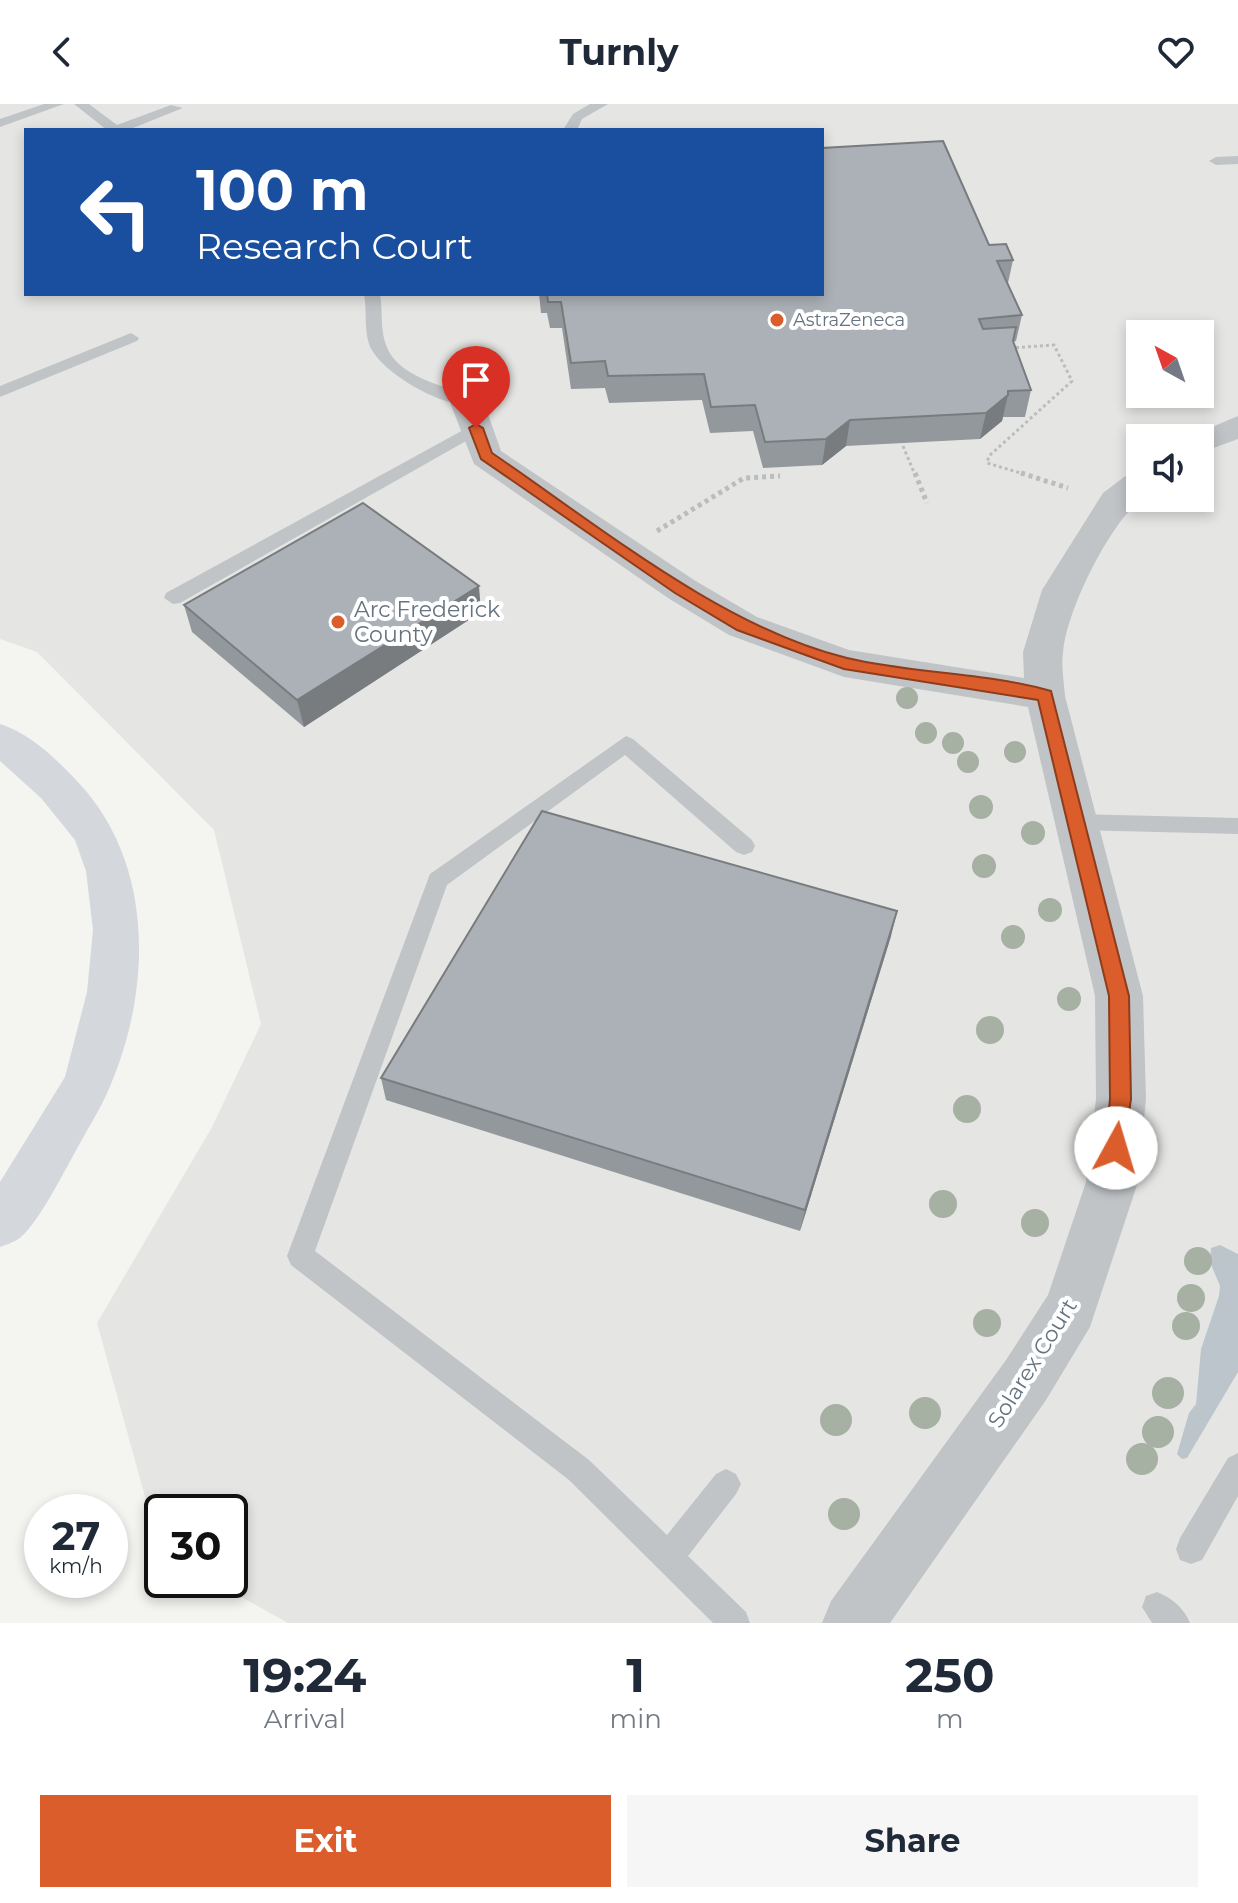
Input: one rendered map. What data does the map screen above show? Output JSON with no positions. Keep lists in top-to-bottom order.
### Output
{
  "streets": {
    "street": ["Solarex Court"]
  },
  "places": ["AstraZeneca", "Arc Frederick County"],
  "north": "top left",
  "page": {
    "header": "Turnly",
    "turn": ["100 m", "Research Court"],
    "speed": "27 km/h",
    "limit": "30",
    "eta": [
      "19:24",
      "Arrival",
      "1",
      "min",
      "250",
      "m"
    ],
    "buttons": ["Exit", "Share"]
  }
}
